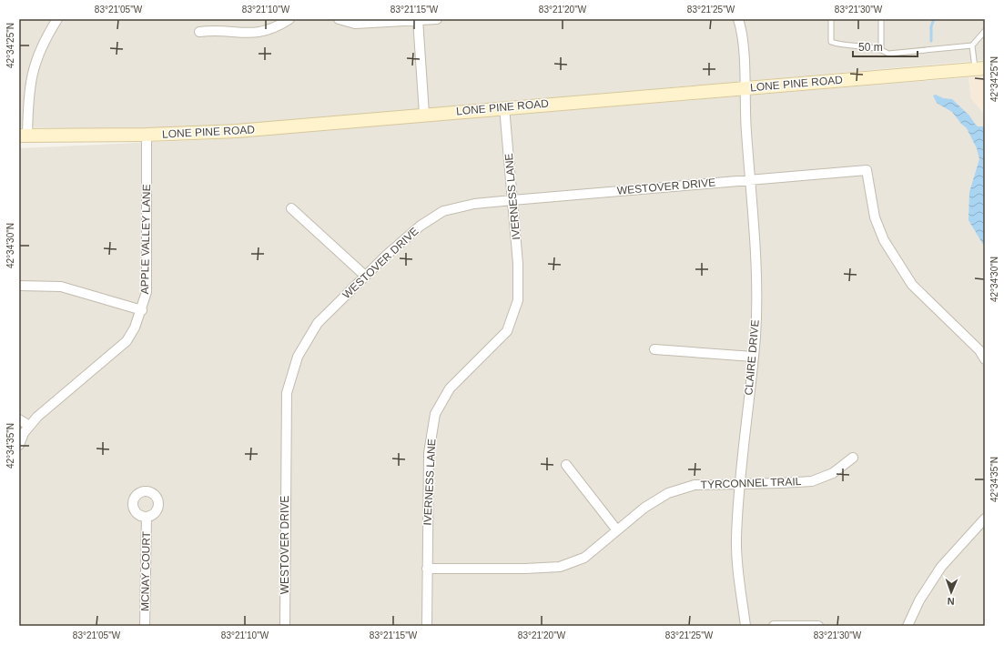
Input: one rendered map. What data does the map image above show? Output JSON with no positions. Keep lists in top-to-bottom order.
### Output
{
  "streets": {
    "street": [
      "LONE PINE ROAD",
      "WESTOVER DRIVE",
      "IVERNESS LANE",
      "APPLE VALLEY LANE",
      "CLAIRE DRIVE",
      "TYRCONNEL TRAIL",
      "MCNAY COURT"
    ]
  },
  "crossings": [
    ["LONE PINE ROAD", "IVERNESS LANE"],
    ["LONE PINE ROAD", "APPLE VALLEY LANE"],
    ["LONE PINE ROAD", "CLAIRE DRIVE"],
    ["WESTOVER DRIVE", "IVERNESS LANE"],
    ["WESTOVER DRIVE", "CLAIRE DRIVE"],
    ["IVERNESS LANE", "TYRCONNEL TRAIL"],
    ["CLAIRE DRIVE", "TYRCONNEL TRAIL"]
  ],
  "scale_bar": "50 m",
  "north": "bottom",
  "coordinates": [
    "83°21'05\"W",
    "83°21'10\"W",
    "83°21'15\"W",
    "83°21'20\"W",
    "83°21'25\"W",
    "83°21'30\"W",
    "42°34'25\"N",
    "42°34'30\"N",
    "42°34'35\"N"
  ]
}
